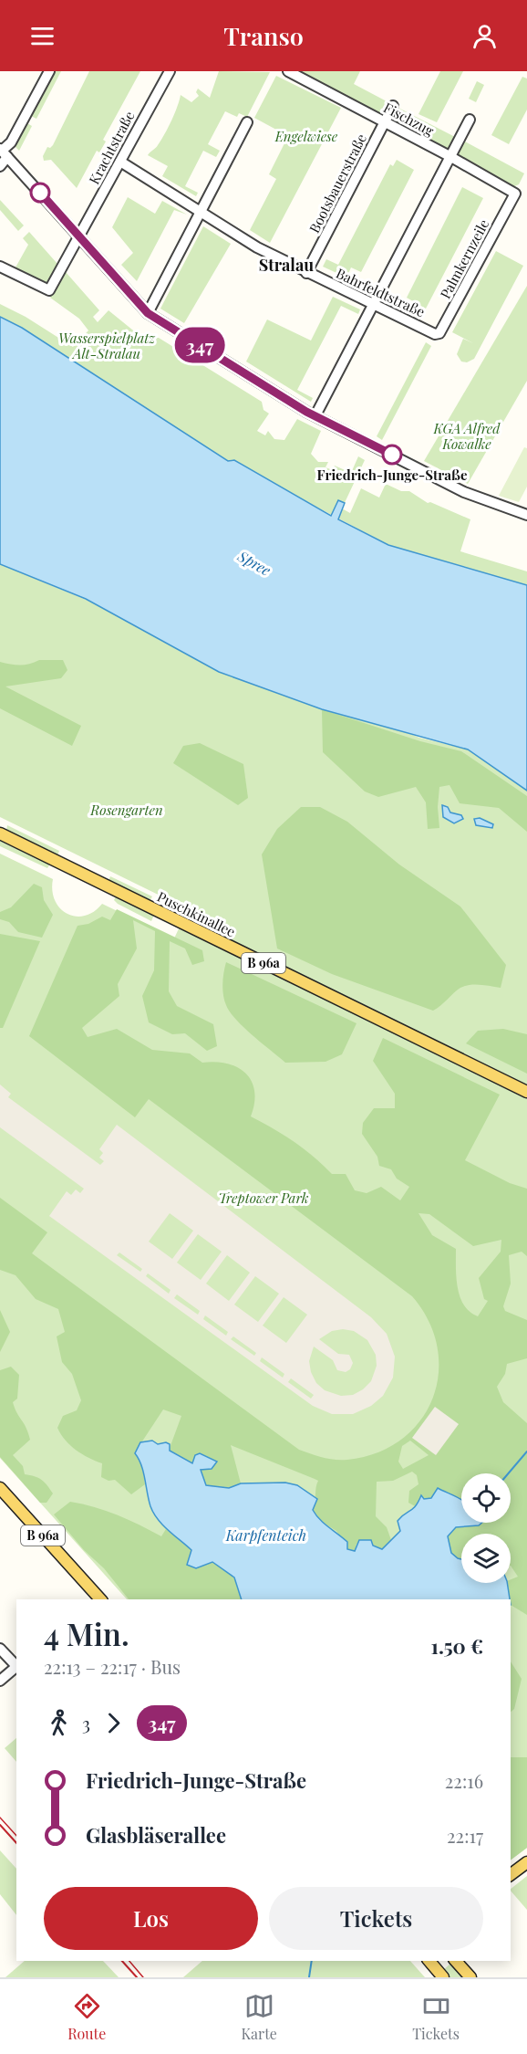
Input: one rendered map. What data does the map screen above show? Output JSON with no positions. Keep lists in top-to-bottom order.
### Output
{
  "streets": {
    "main road": ["Puschkinallee", "B 96a"],
    "street": [
      "Fischzug",
      "Krachtstraße",
      "Bootsbauerstraße",
      "Palmkernzeile",
      "Bahrfeldtstraße"
    ]
  },
  "crossings": [
    ["Fischzug", "Bootsbauerstraße"],
    ["Fischzug", "Palmkernzeile"],
    ["Krachtstraße", "Bahrfeldtstraße"],
    ["Bootsbauerstraße", "Bahrfeldtstraße"],
    ["Palmkernzeile", "Bahrfeldtstraße"]
  ],
  "districts": ["Stralau"],
  "water": ["Spree", "Karpfenteich"],
  "parks": [
    "Engelwiese",
    "Wasserspielplatz Alt-Stralau",
    "KGA Alfred Kowalke",
    "Rosengarten",
    "Treptower Park"
  ],
  "places": ["Friedrich-Junge-Straße"],
  "lines": ["bus line 347"],
  "page": {
    "header": "Transo",
    "on_map": "347",
    "heading": ["4 Min.", "22:13 – 22:17 · Bus", "1.50 €"],
    "legs": ["3", "347"],
    "list": [
      {
        "name": "Friedrich-Junge-Straße",
        "value": "22:16"
      },
      {
        "name": "Glasbläserallee",
        "value": "22:17"
      }
    ],
    "buttons": ["Los", "Tickets"],
    "tabs": ["Route", "Karte", "Tickets"]
  }
}
